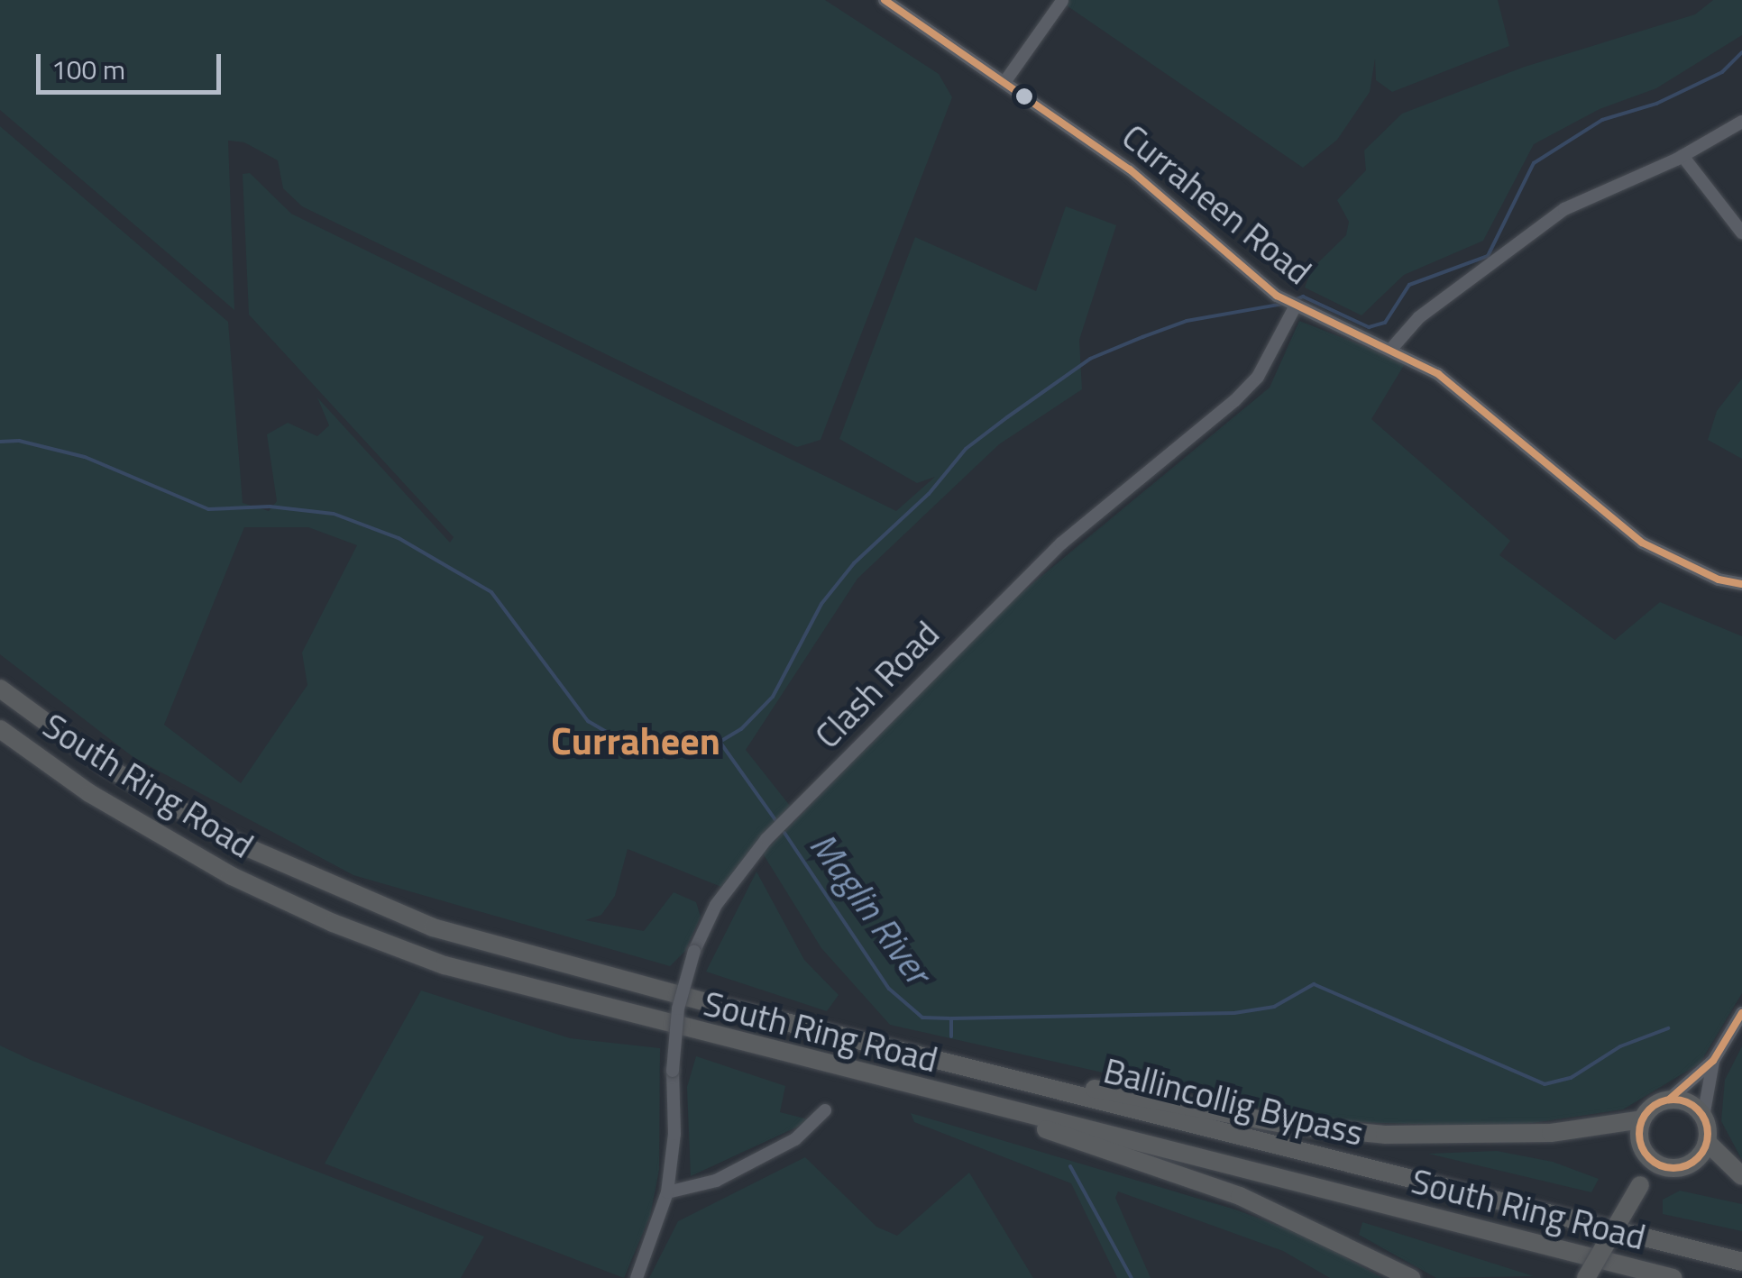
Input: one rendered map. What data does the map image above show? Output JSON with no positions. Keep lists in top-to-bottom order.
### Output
{
  "streets": {
    "highway": ["South Ring Road", "Ballincollig Bypass"],
    "street": ["Curraheen Road", "Clash Road"]
  },
  "crossings": [
    ["Curraheen Road", "Clash Road"],
    ["South Ring Road", "Ballincollig Bypass"]
  ],
  "districts": ["Curraheen"],
  "water": ["Maglin River"],
  "scale_bar": "100 m"
}
